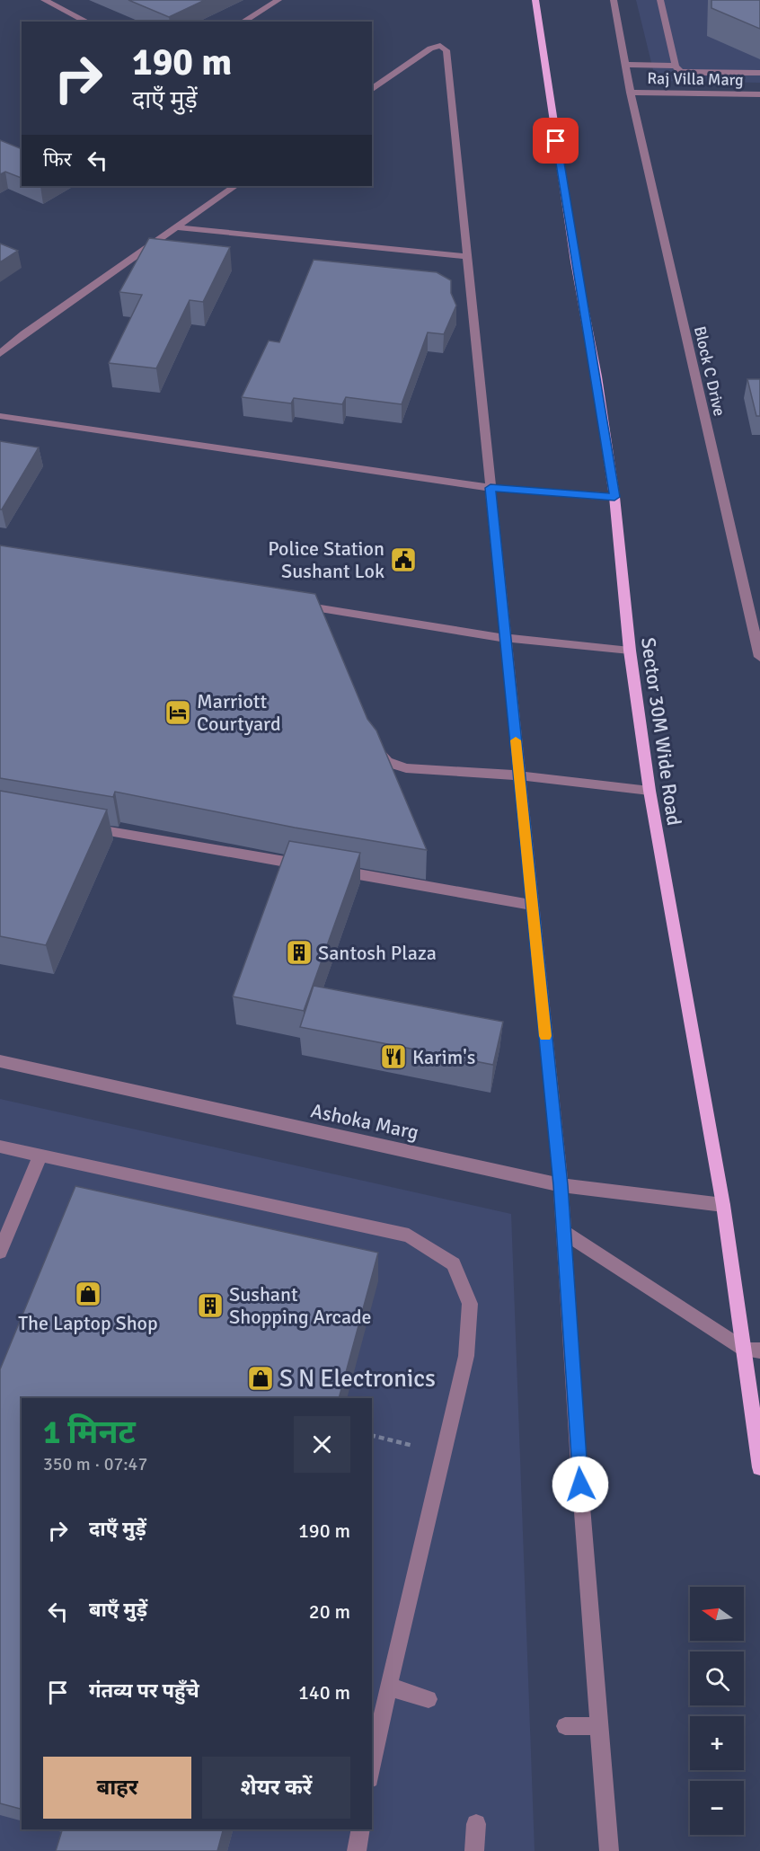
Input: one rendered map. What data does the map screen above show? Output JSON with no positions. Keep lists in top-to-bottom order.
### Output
{
  "streets": {
    "main road": ["Sector 30M Wide Road"],
    "street": ["Raj Villa Marg", "Block C Drive", "Ashoka Marg"]
  },
  "crossings": [
    ["Raj Villa Marg", "Block C Drive"],
    ["Sector 30M Wide Road", "Ashoka Marg"]
  ],
  "places": {
    "public building": ["Police Station Sushant Lok"],
    "hotel": ["Marriott Courtyard"],
    "building": ["Santosh Plaza", "Sushant Shopping Arcade"],
    "restaurant": ["Karim's"],
    "shop": ["The Laptop Shop", "S N Electronics"]
  },
  "north": "left",
  "page": {
    "turn": ["190 m", "दाएँ मुड़ें"],
    "then": "फिर",
    "heading": ["1 मिनट", "350 m · 07:47"],
    "list": [
      {
        "name": "दाएँ मुड़ें",
        "value": "190 m"
      },
      {
        "name": "बाएँ मुड़ें",
        "value": "20 m"
      },
      {
        "name": "गंतव्य पर पहुँचे",
        "value": "140 m"
      }
    ],
    "map_buttons": ["+", "−"],
    "buttons": ["बाहर", "शेयर करें"]
  }
}
